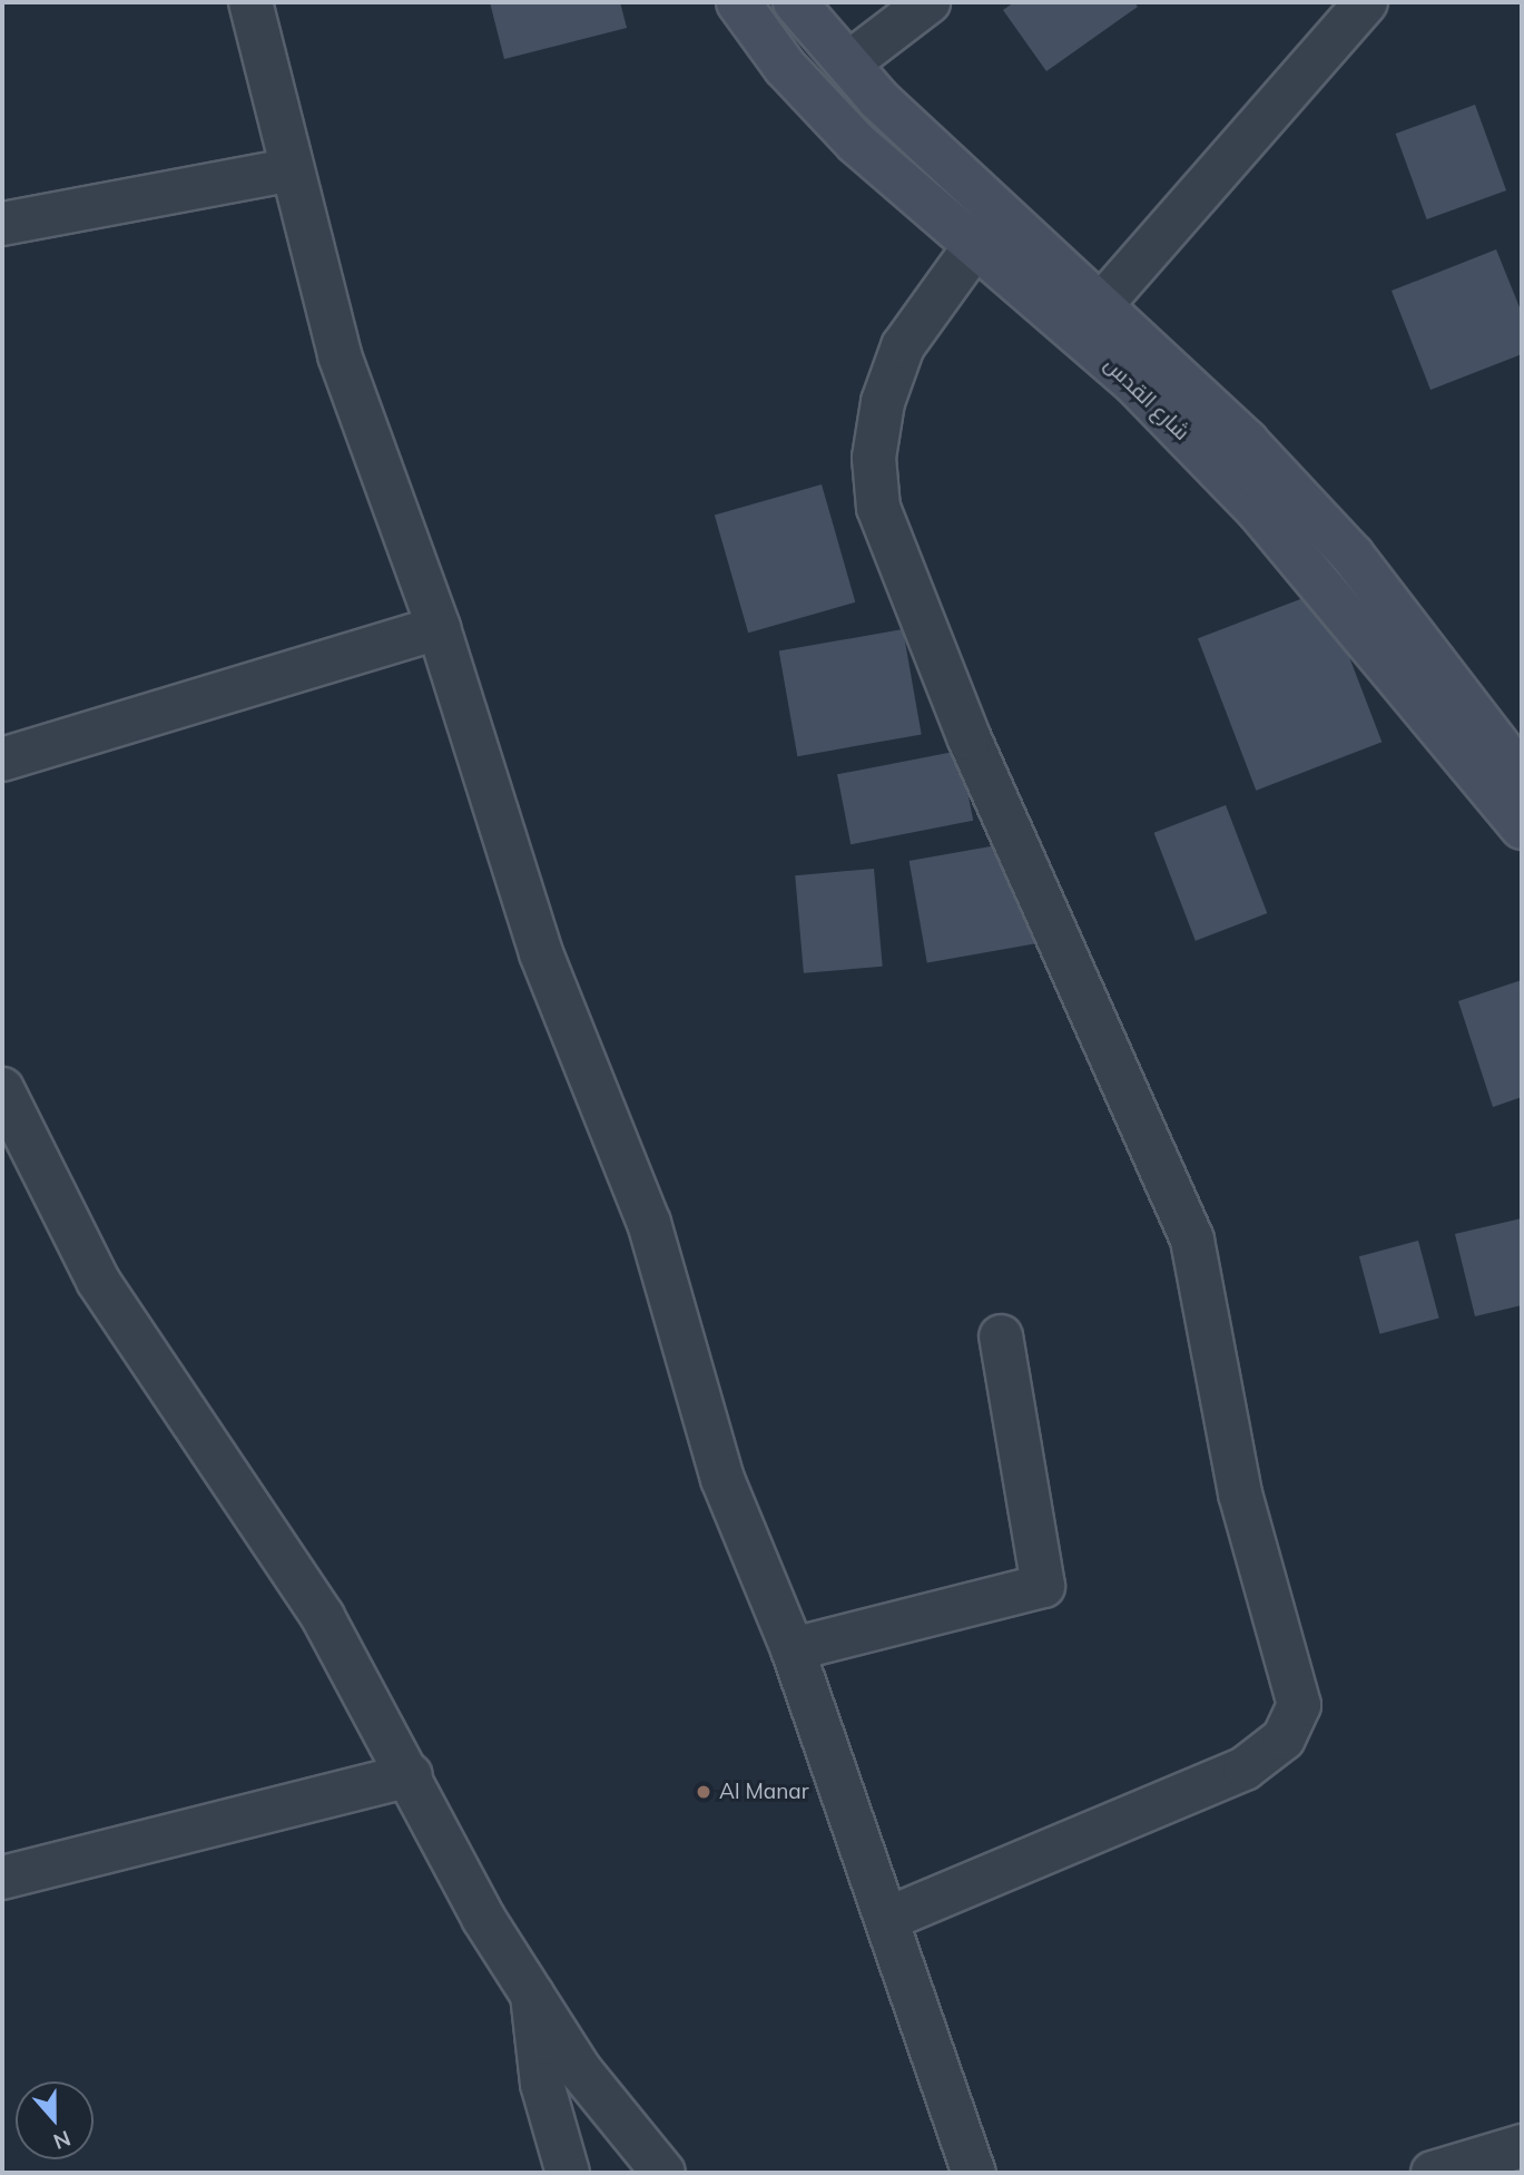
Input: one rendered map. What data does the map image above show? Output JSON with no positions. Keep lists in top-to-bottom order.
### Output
{
  "streets": {
    "main road": ["شارع القدس"]
  },
  "places": ["Al Manar"],
  "north": "bottom"
}
